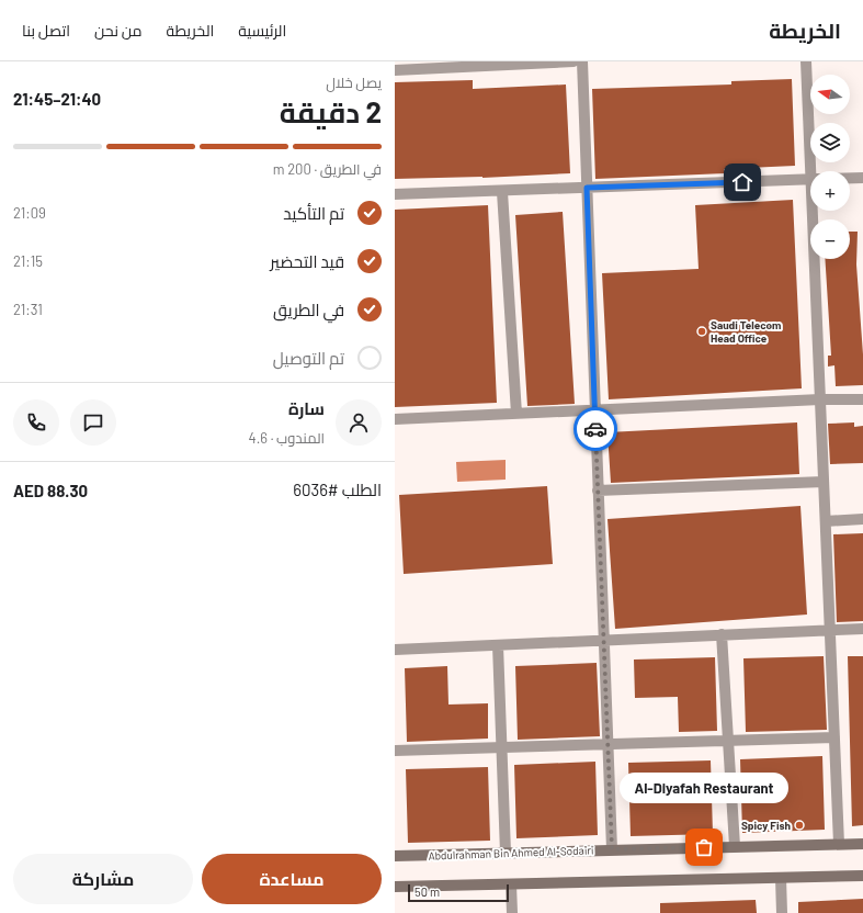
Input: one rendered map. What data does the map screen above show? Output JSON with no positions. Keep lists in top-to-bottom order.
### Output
{
  "streets": {
    "street": ["Abdulrahman Bin Ahmed Al-Sodairi"]
  },
  "places": ["Saudi Telecom Head Office", "Spicy Fish", "Al-Diyafah Restaurant"],
  "scale_bar": "50 m",
  "north": "left",
  "page": {
    "header": "الخريطة",
    "nav": [
      "الرئيسية",
      "الخريطة",
      "من نحن",
      "اتصل بنا"
    ],
    "heading": ["2 دقيقة", "يصل خلال", "21:40–21:45"],
    "panel": [
      "سارة",
      "المندوب · 4.6",
      "الطلب #6036",
      "AED 88.30"
    ],
    "map_buttons": ["+", "−"],
    "bar": "في الطريق · 200 m",
    "list": [
      ["تم التأكيد", "21:09"],
      ["قيد التحضير", "21:15"],
      ["في الطريق", "21:31"],
      "تم التوصيل"
    ],
    "bubble": "Al-Diyafah Restaurant",
    "buttons": ["مساعدة", "مشاركة"],
    "scale": "50 m"
  }
}
